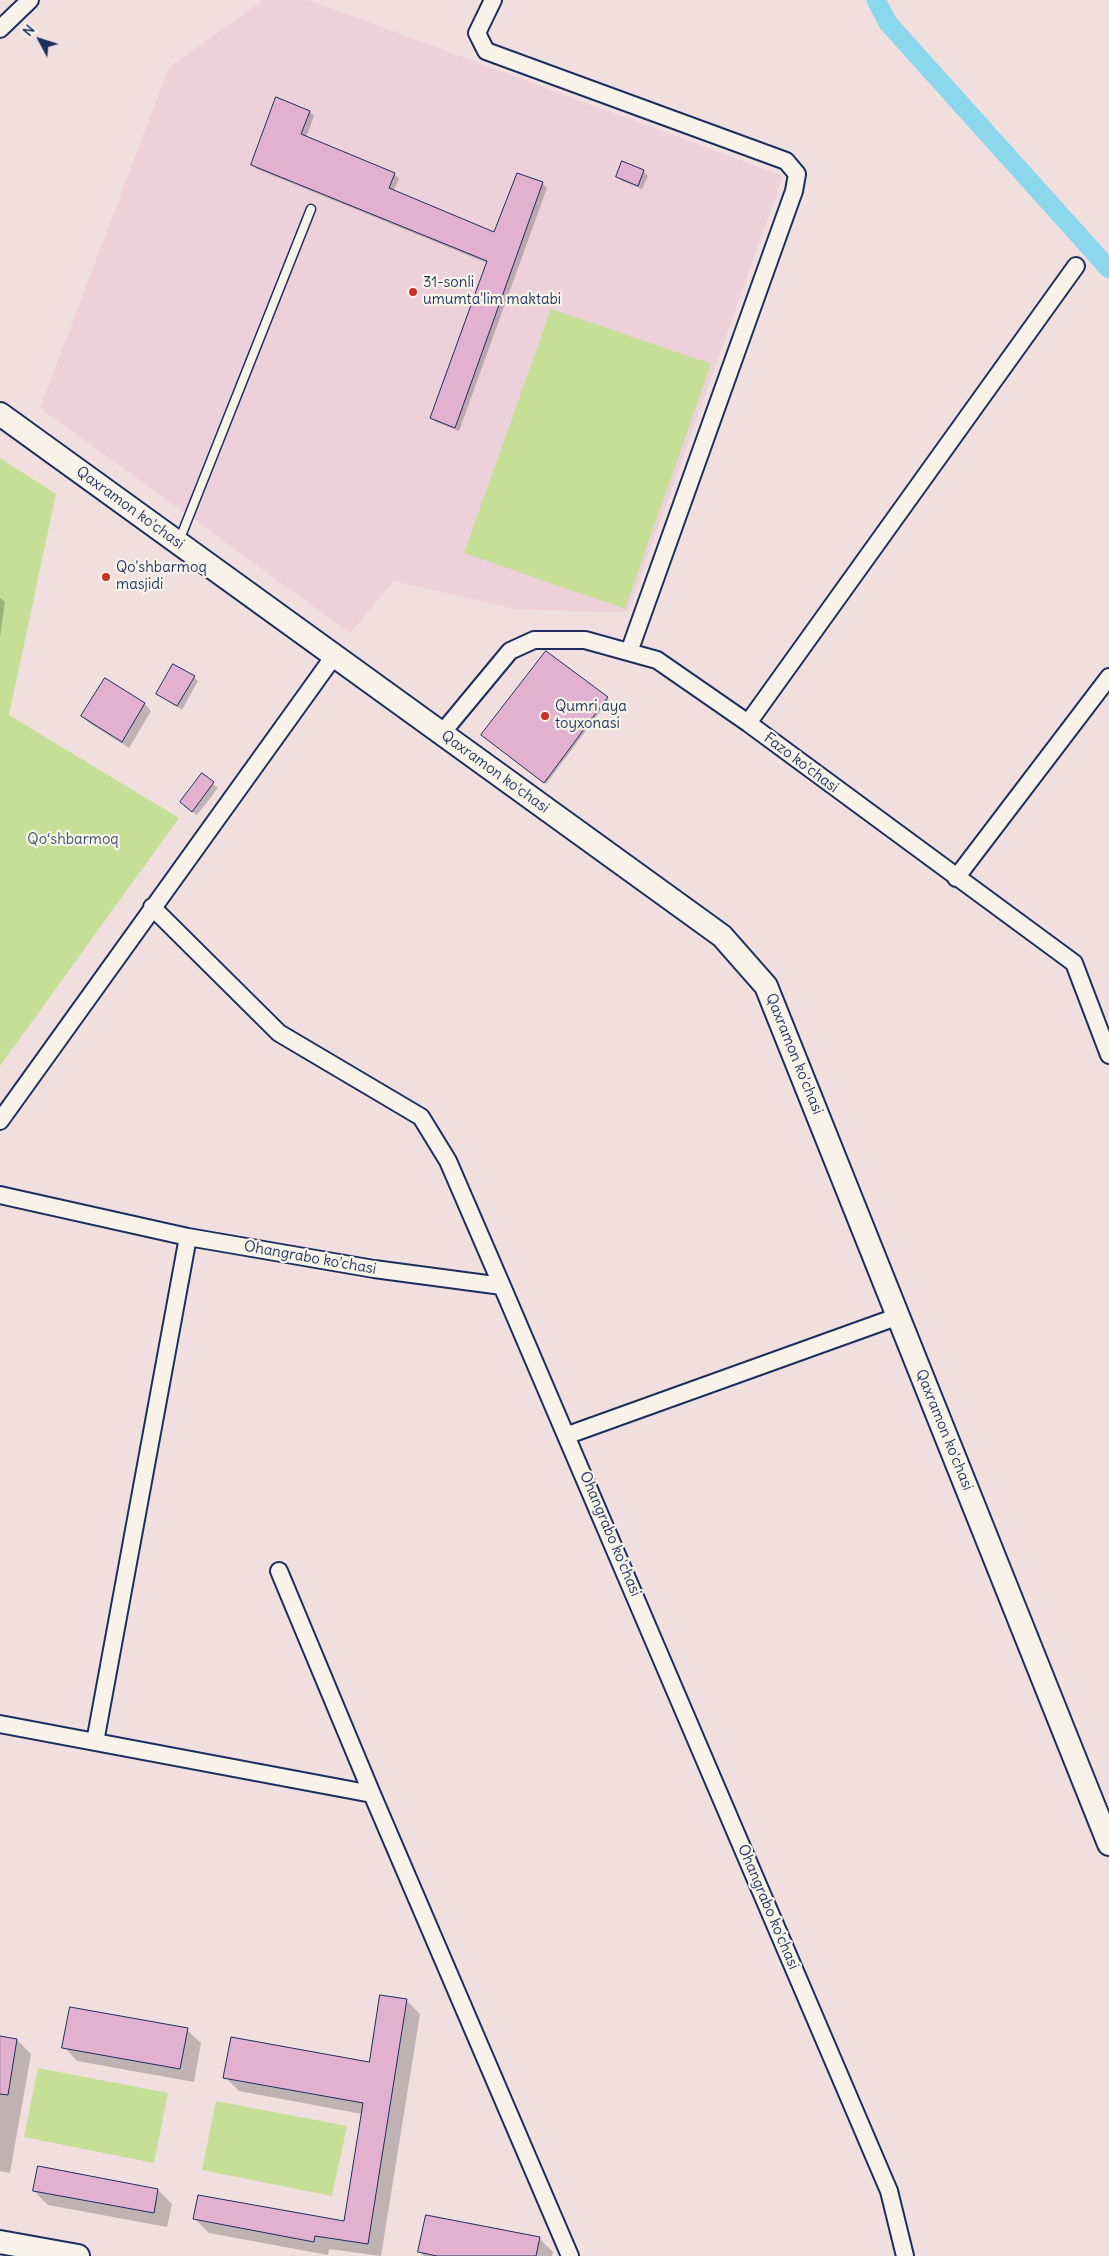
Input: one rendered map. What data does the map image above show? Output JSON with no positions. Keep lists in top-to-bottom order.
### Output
{
  "streets": {
    "street": ["Qaxramon ko'chasi", "Fazo ko'chasi", "Ohangrabo ko'chasi"]
  },
  "crossings": [
    ["Qaxramon ko'chasi", "Fazo ko'chasi"]
  ],
  "parks": ["Qo‘shbarmoq"],
  "places": ["31-sonli umumta'lim maktabi", "Qo'shbarmoq masjidi", "Qumri aya toyxonasi"],
  "north": "top left"
}
